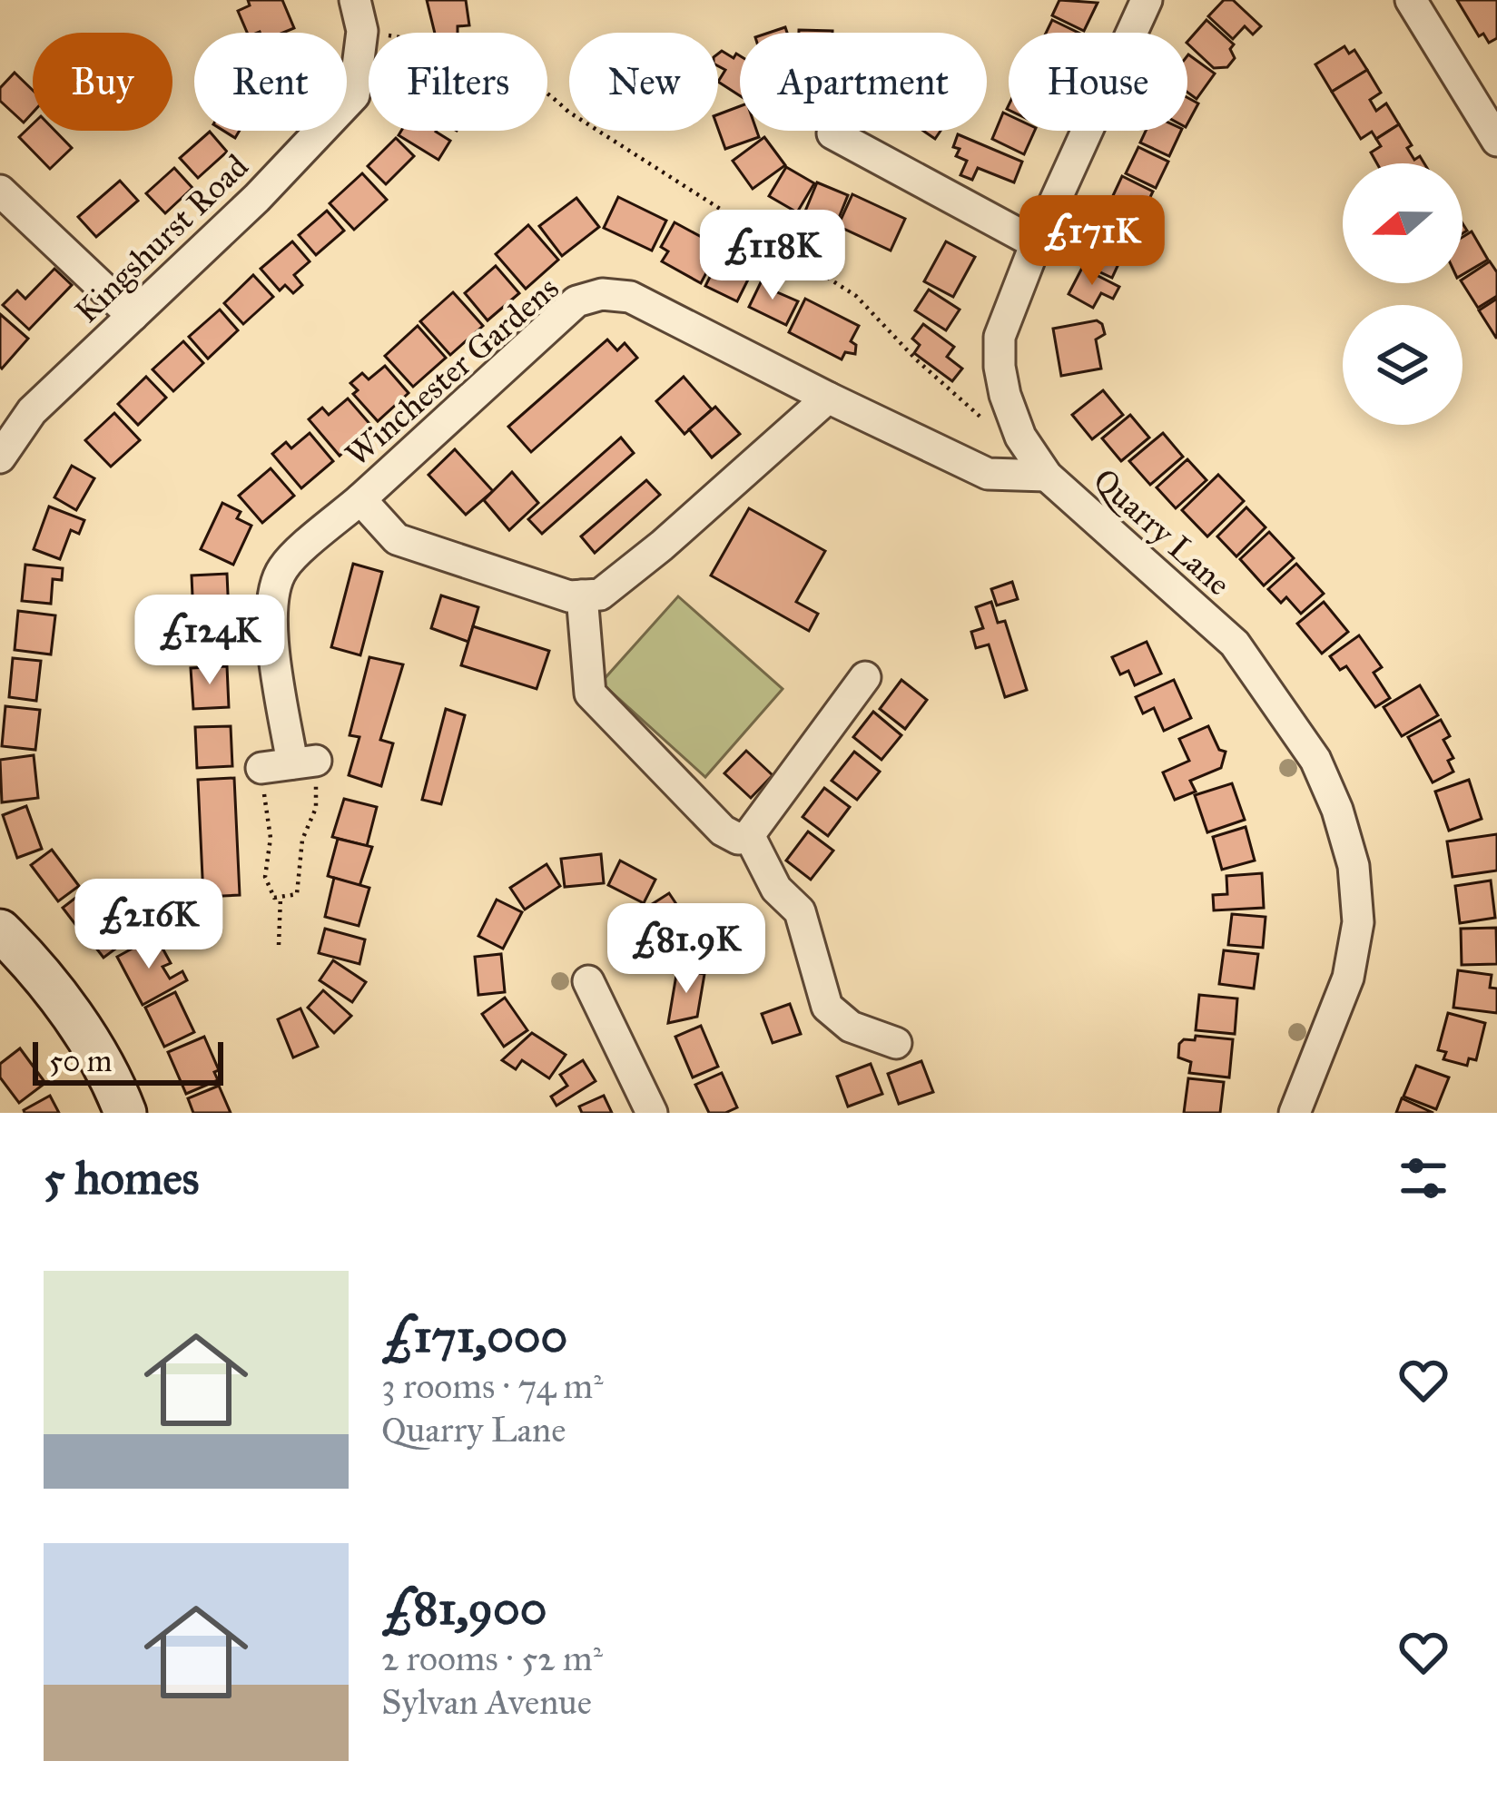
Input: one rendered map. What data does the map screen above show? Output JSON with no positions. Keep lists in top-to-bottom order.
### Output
{
  "streets": {
    "street": ["Kingshurst Road", "Winchester Gardens", "Quarry Lane"]
  },
  "crossings": [
    ["Winchester Gardens", "Quarry Lane"]
  ],
  "scale_bar": "50 m",
  "north": "left",
  "page": {
    "chip": [
      "Buy",
      "Rent",
      "Filters",
      "New",
      "Apartment",
      "House"
    ],
    "price": [
      "£171K",
      "£118K",
      "£124K",
      "£216K",
      "£81.9K"
    ],
    "scale": "50 m",
    "heading": "5 homes",
    "list": [
      {
        "name": "£171,000",
        "note": "3 rooms · 74 m² · Quarry Lane"
      },
      {
        "name": "£81,900",
        "note": "2 rooms · 52 m² · Sylvan Avenue"
      }
    ]
  }
}
